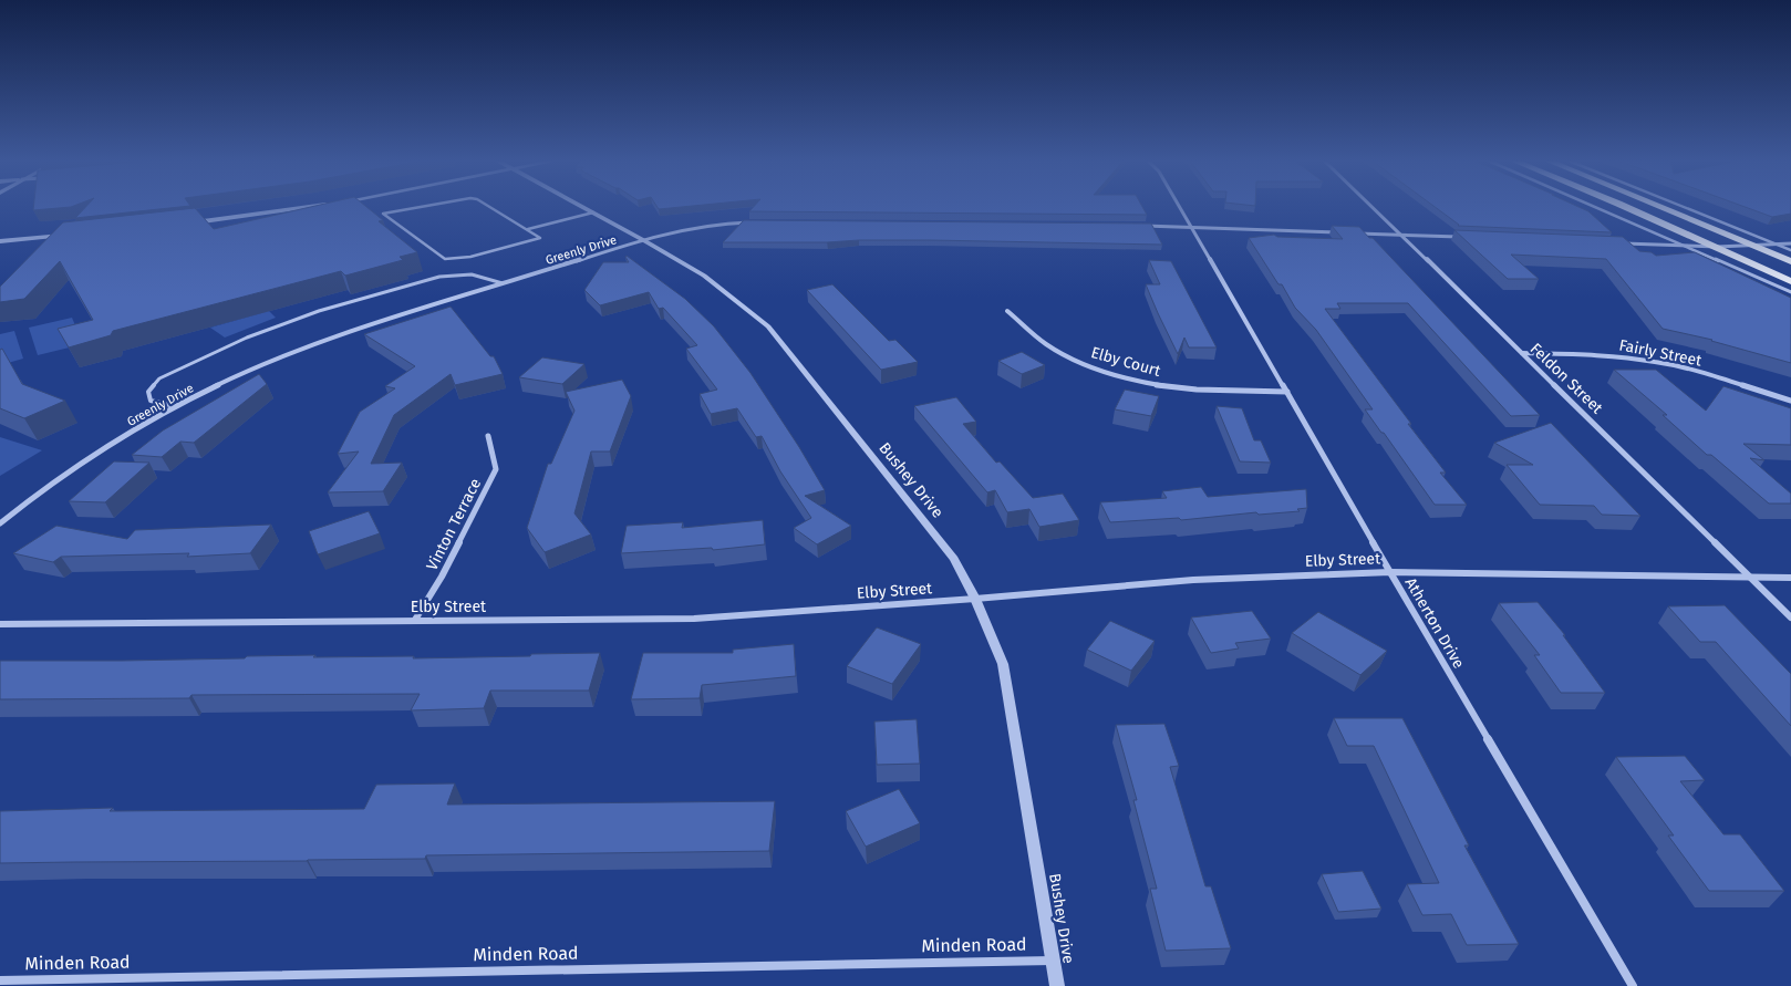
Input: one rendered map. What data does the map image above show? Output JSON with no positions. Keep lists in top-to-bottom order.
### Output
{
  "streets": {
    "street": [
      "Greenly Drive",
      "Fairly Street",
      "Elby Court",
      "Feldon Street",
      "Bushey Drive",
      "Vinton Terrace",
      "Elby Street",
      "Atherton Drive",
      "Minden Road"
    ]
  },
  "crossings": [
    ["Greenly Drive", "Bushey Drive"],
    ["Fairly Street", "Feldon Street"],
    ["Elby Court", "Atherton Drive"],
    ["Feldon Street", "Elby Street"],
    ["Bushey Drive", "Elby Street"],
    ["Bushey Drive", "Minden Road"],
    ["Vinton Terrace", "Elby Street"],
    ["Elby Street", "Atherton Drive"]
  ]
}
